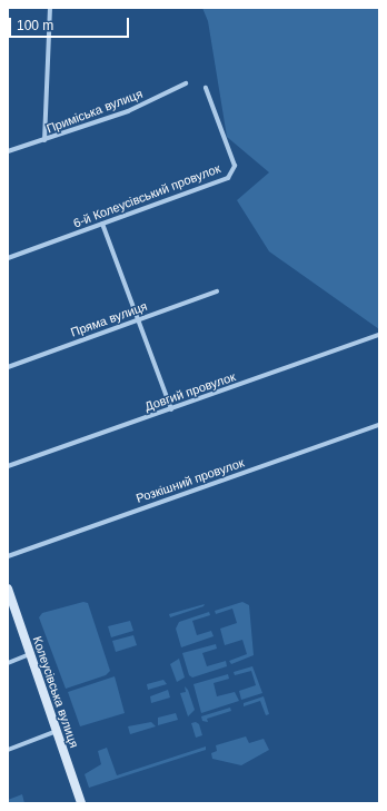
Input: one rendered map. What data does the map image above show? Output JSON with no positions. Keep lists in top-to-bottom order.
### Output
{
  "streets": {
    "street": [
      "Приміська вулиця",
      "6-й Колеусівський провулок",
      "Пряма вулиця",
      "Довгий провулок",
      "Розкішний провулок",
      "Колеусівська вулиця"
    ]
  },
  "scale_bar": "100 m"
}
